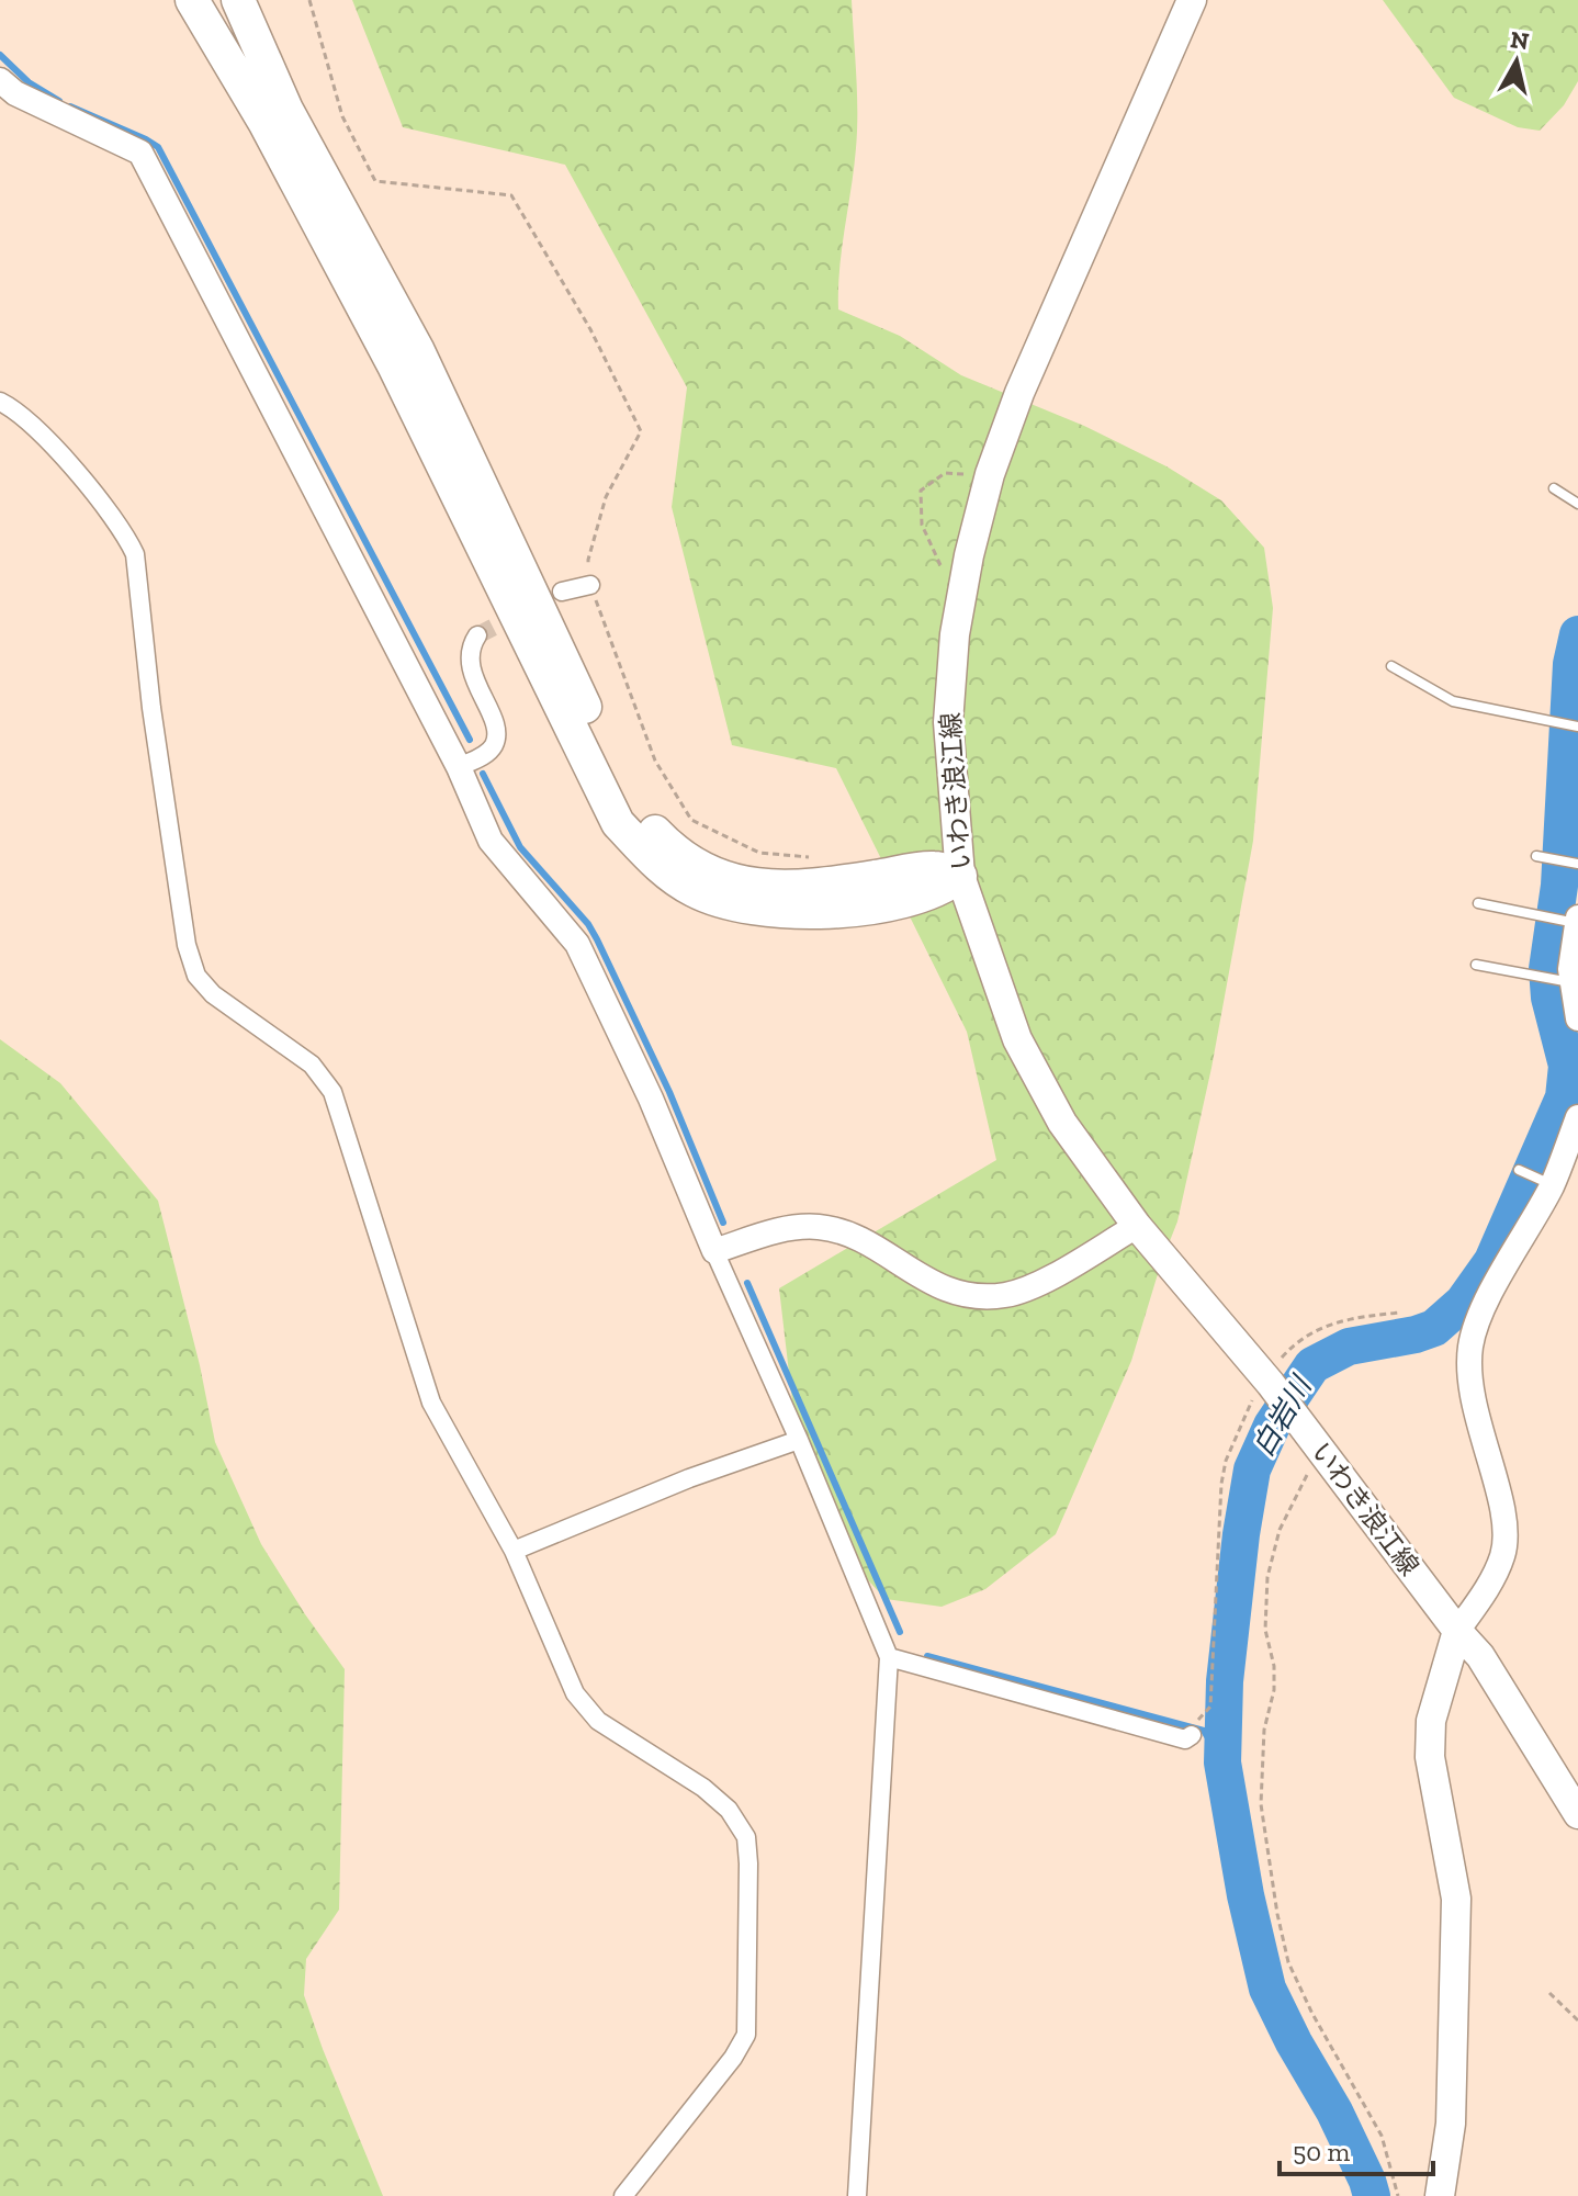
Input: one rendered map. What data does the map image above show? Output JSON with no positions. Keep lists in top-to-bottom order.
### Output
{
  "streets": {
    "main road": ["いわき浪江線"]
  },
  "water": ["白岩川"],
  "scale_bar": "50 m",
  "north": "top"
}
